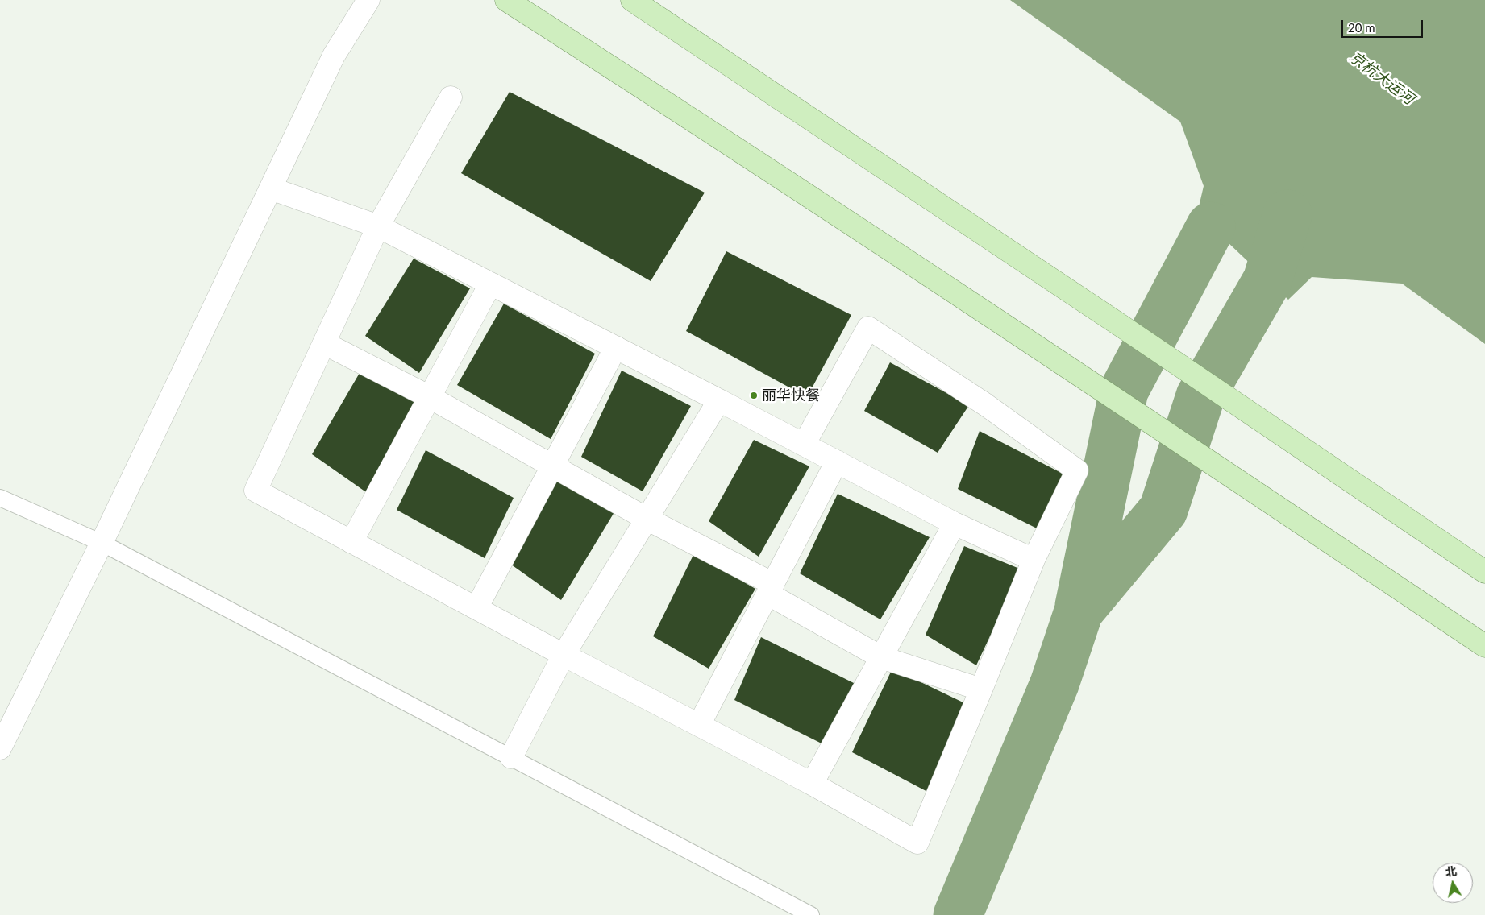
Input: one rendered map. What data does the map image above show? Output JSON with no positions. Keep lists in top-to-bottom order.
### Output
{
  "water": ["京杭大运河"],
  "places": ["丽华快餐"],
  "scale_bar": "20 m",
  "north": "top"
}
